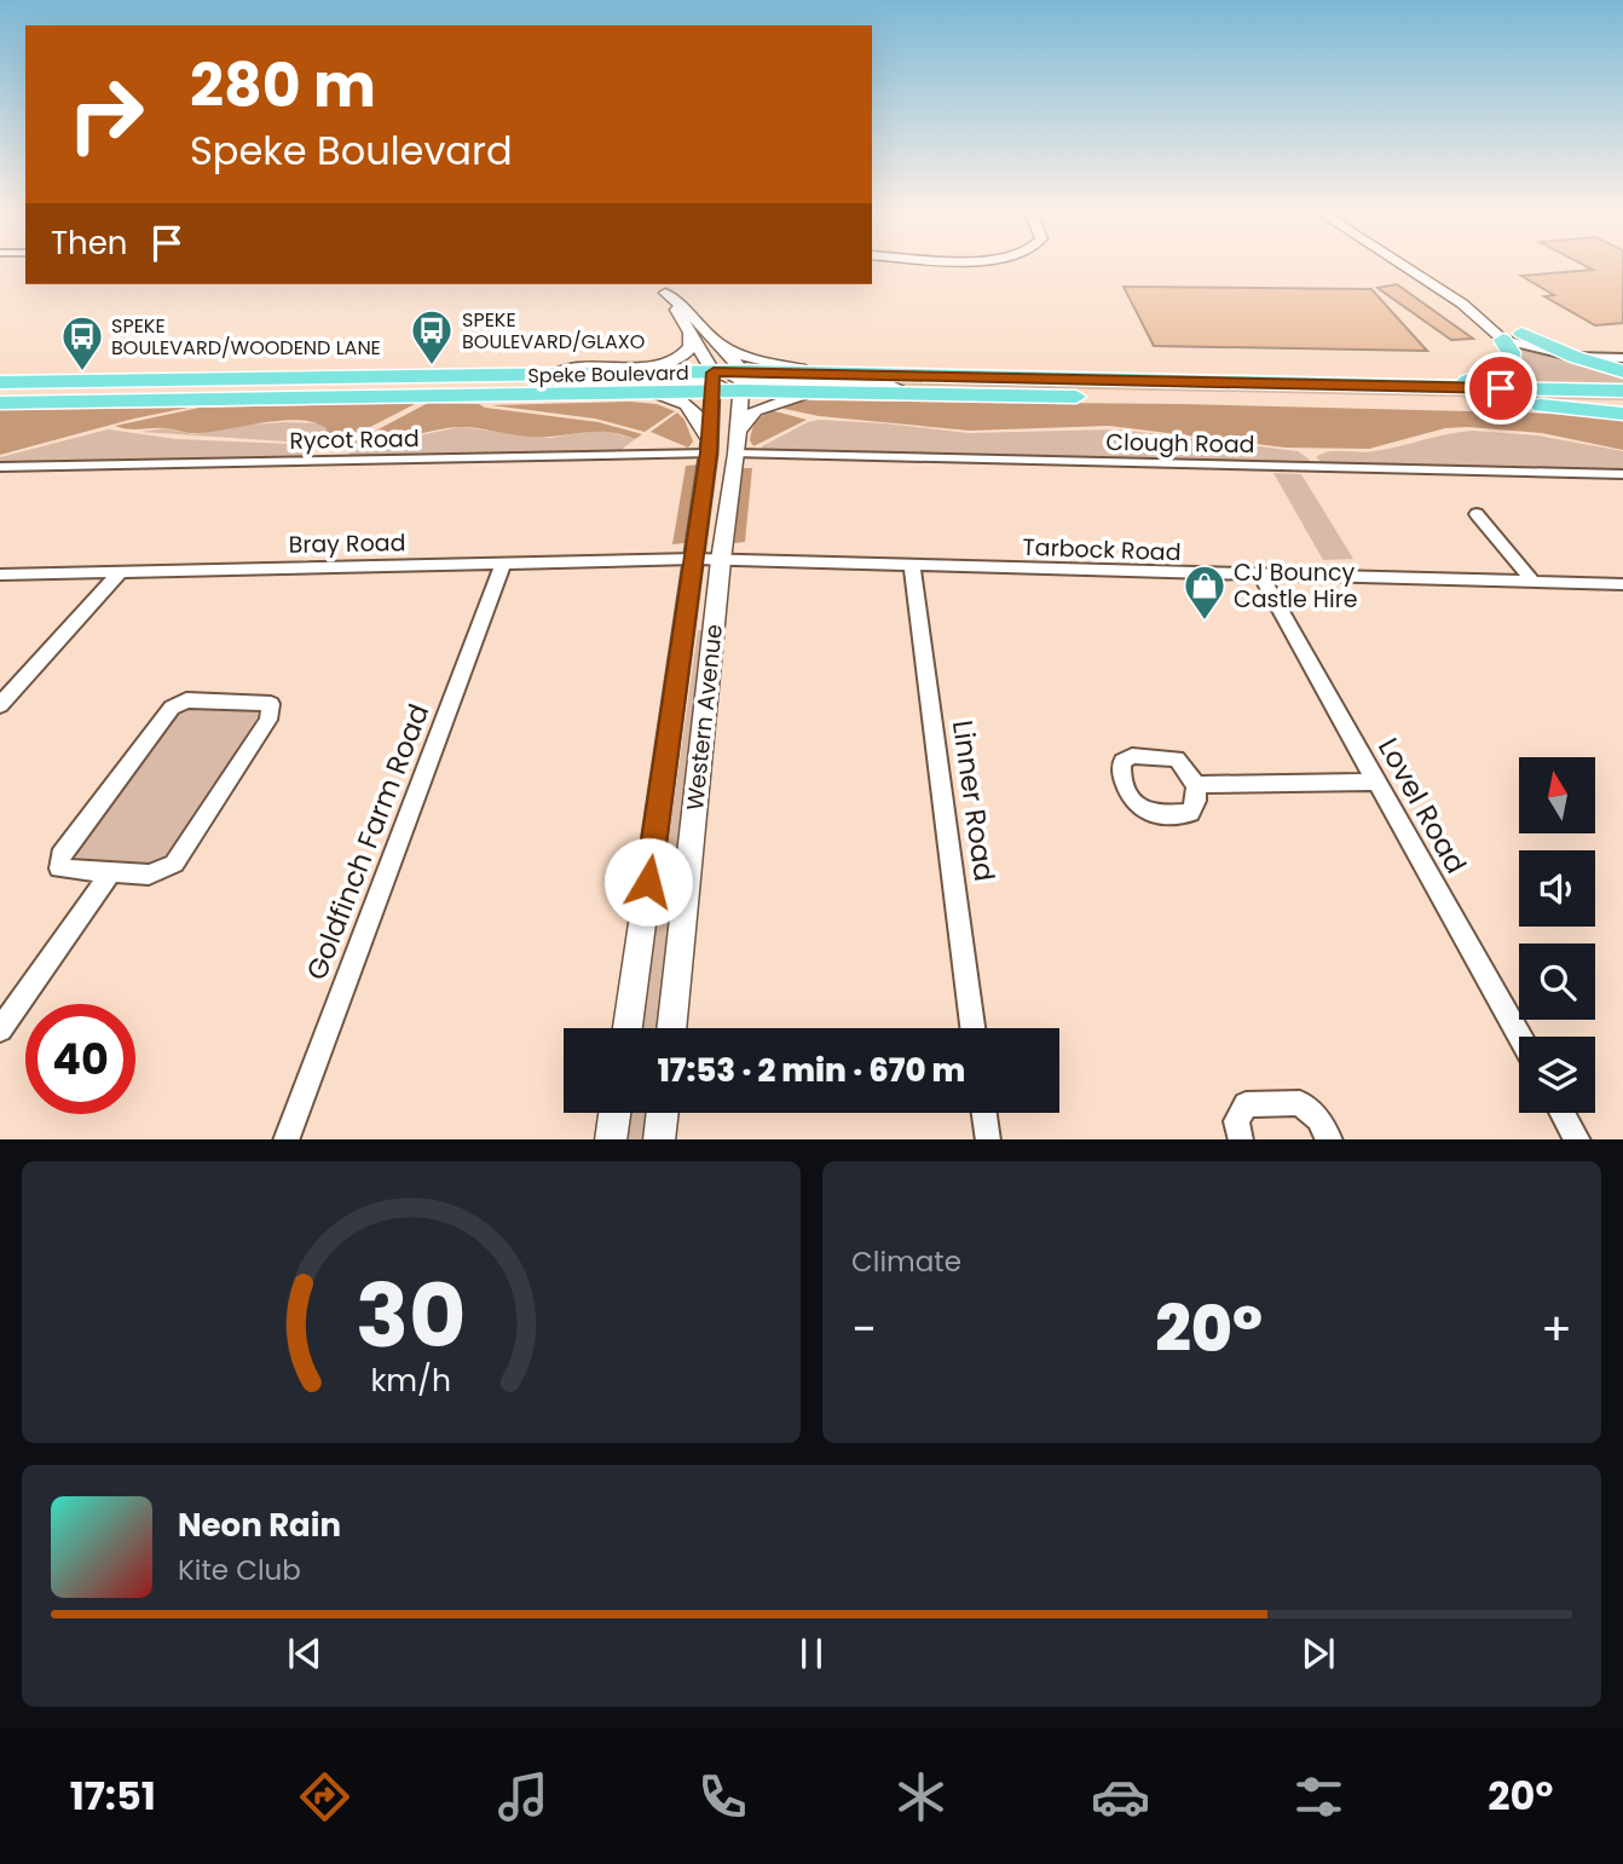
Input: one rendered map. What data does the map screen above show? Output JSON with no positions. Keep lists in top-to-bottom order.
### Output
{
  "streets": {
    "highway": ["Speke Boulevard"],
    "street": [
      "Rycot Road",
      "Clough Road",
      "Bray Road",
      "Tarbock Road",
      "Western Avenue",
      "Linner Road",
      "Lovel Road",
      "Goldfinch Farm Road"
    ]
  },
  "crossings": [
    ["Speke Boulevard", "Western Avenue"],
    ["Rycot Road", "Western Avenue"],
    ["Clough Road", "Western Avenue"],
    ["Bray Road", "Tarbock Road"],
    ["Bray Road", "Western Avenue"],
    ["Bray Road", "Goldfinch Farm Road"],
    ["Tarbock Road", "Western Avenue"],
    ["Tarbock Road", "Linner Road"],
    ["Tarbock Road", "Lovel Road"]
  ],
  "places": {
    "bus stop": ["SPEKE BOULEVARD/GLAXO", "SPEKE BOULEVARD/WOODEND LANE"],
    "shop": ["CJ Bouncy Castle Hire"]
  },
  "north": "top",
  "page": {
    "turn": ["280 m", "Speke Boulevard"],
    "then": "Then",
    "limit": "40",
    "trip": "17:53 · 2 min · 670 m",
    "tile": "Climate",
    "heat": ["−", "20°", "+"],
    "song": ["Neon Rain", "Kite Club"],
    "tabs": ["17:51", "20°"],
    "gauge": ["30", "km/h"]
  }
}
